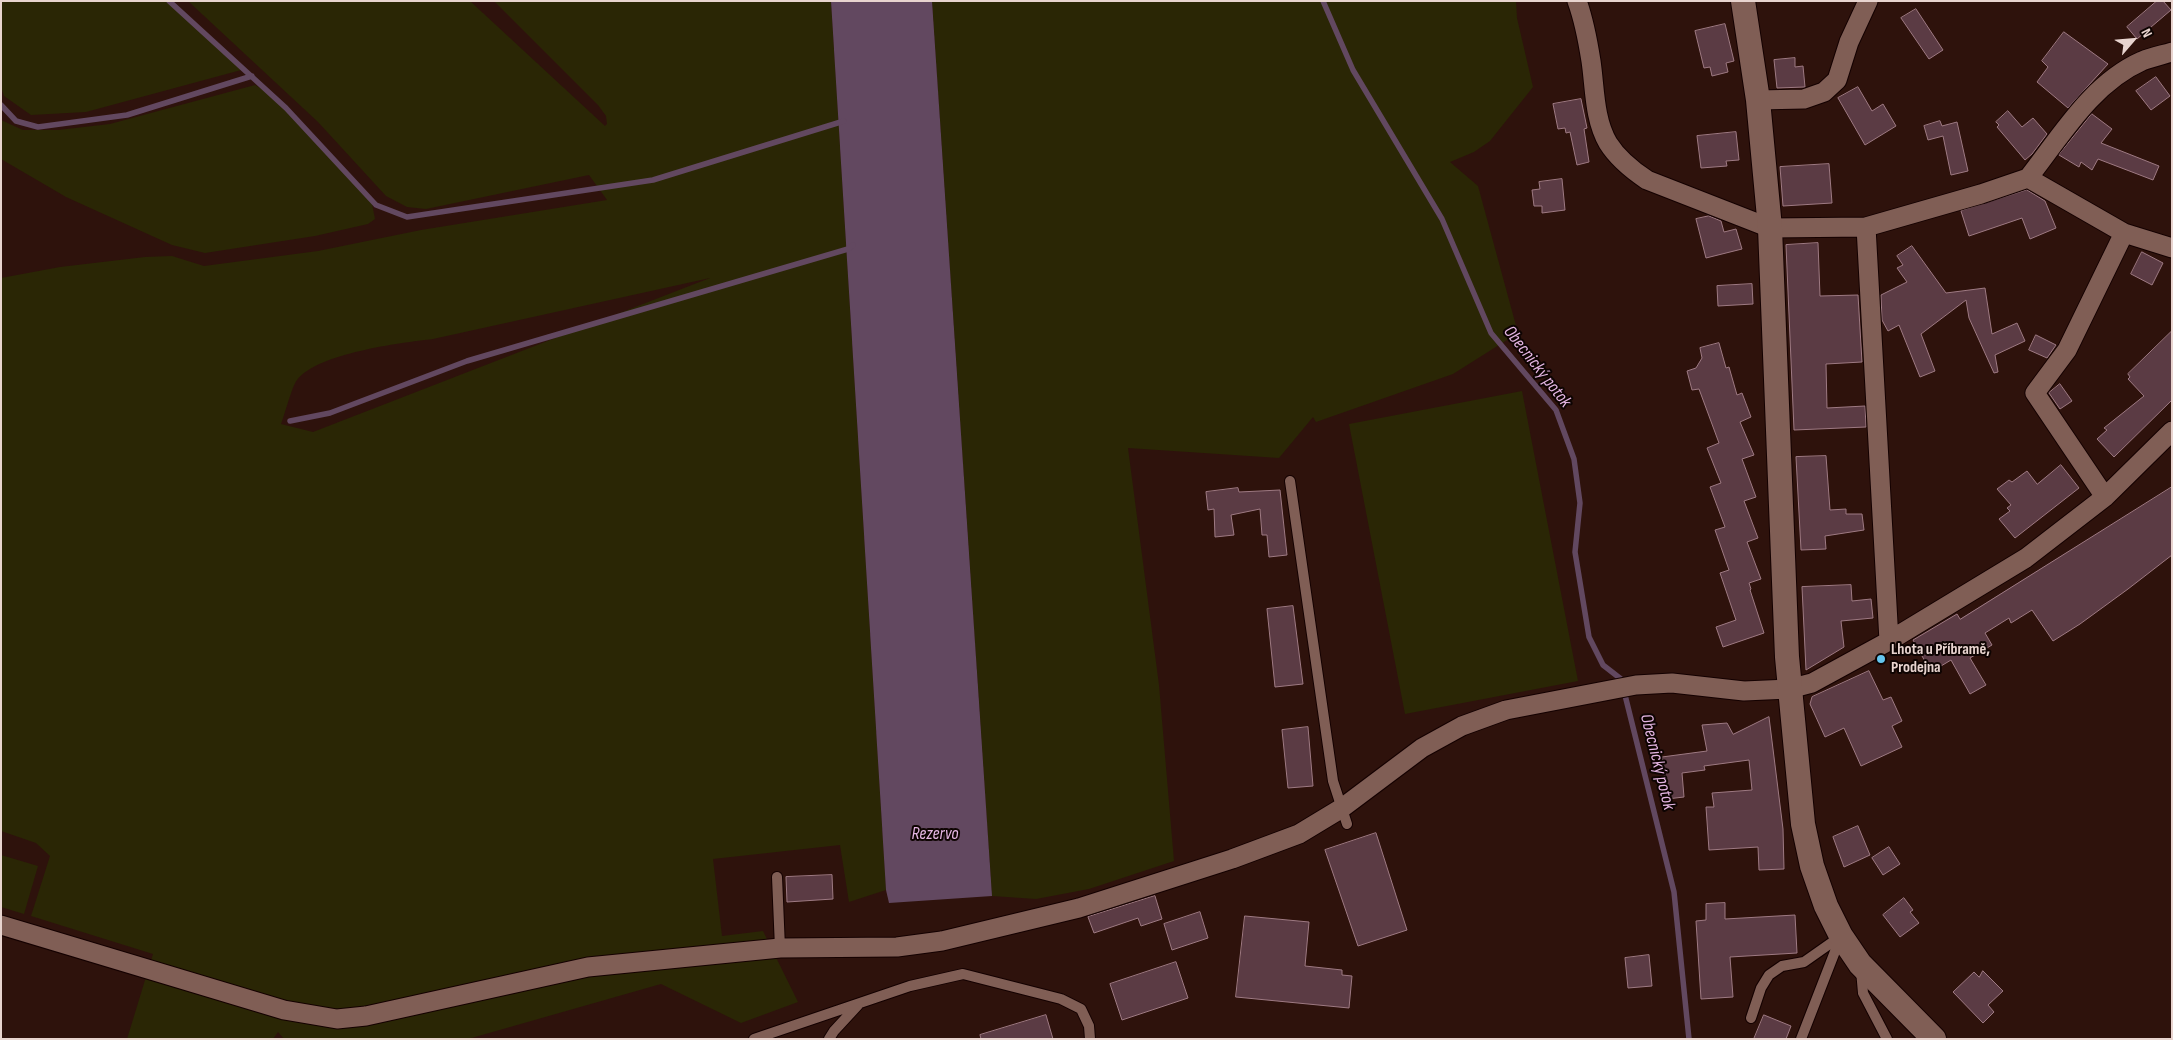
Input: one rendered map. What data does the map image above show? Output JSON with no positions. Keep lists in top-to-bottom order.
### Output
{
  "water": ["Obecnický potok", "Rezervo"],
  "places": ["Lhota u Příbramě, Prodejna"],
  "north": "top right"
}
